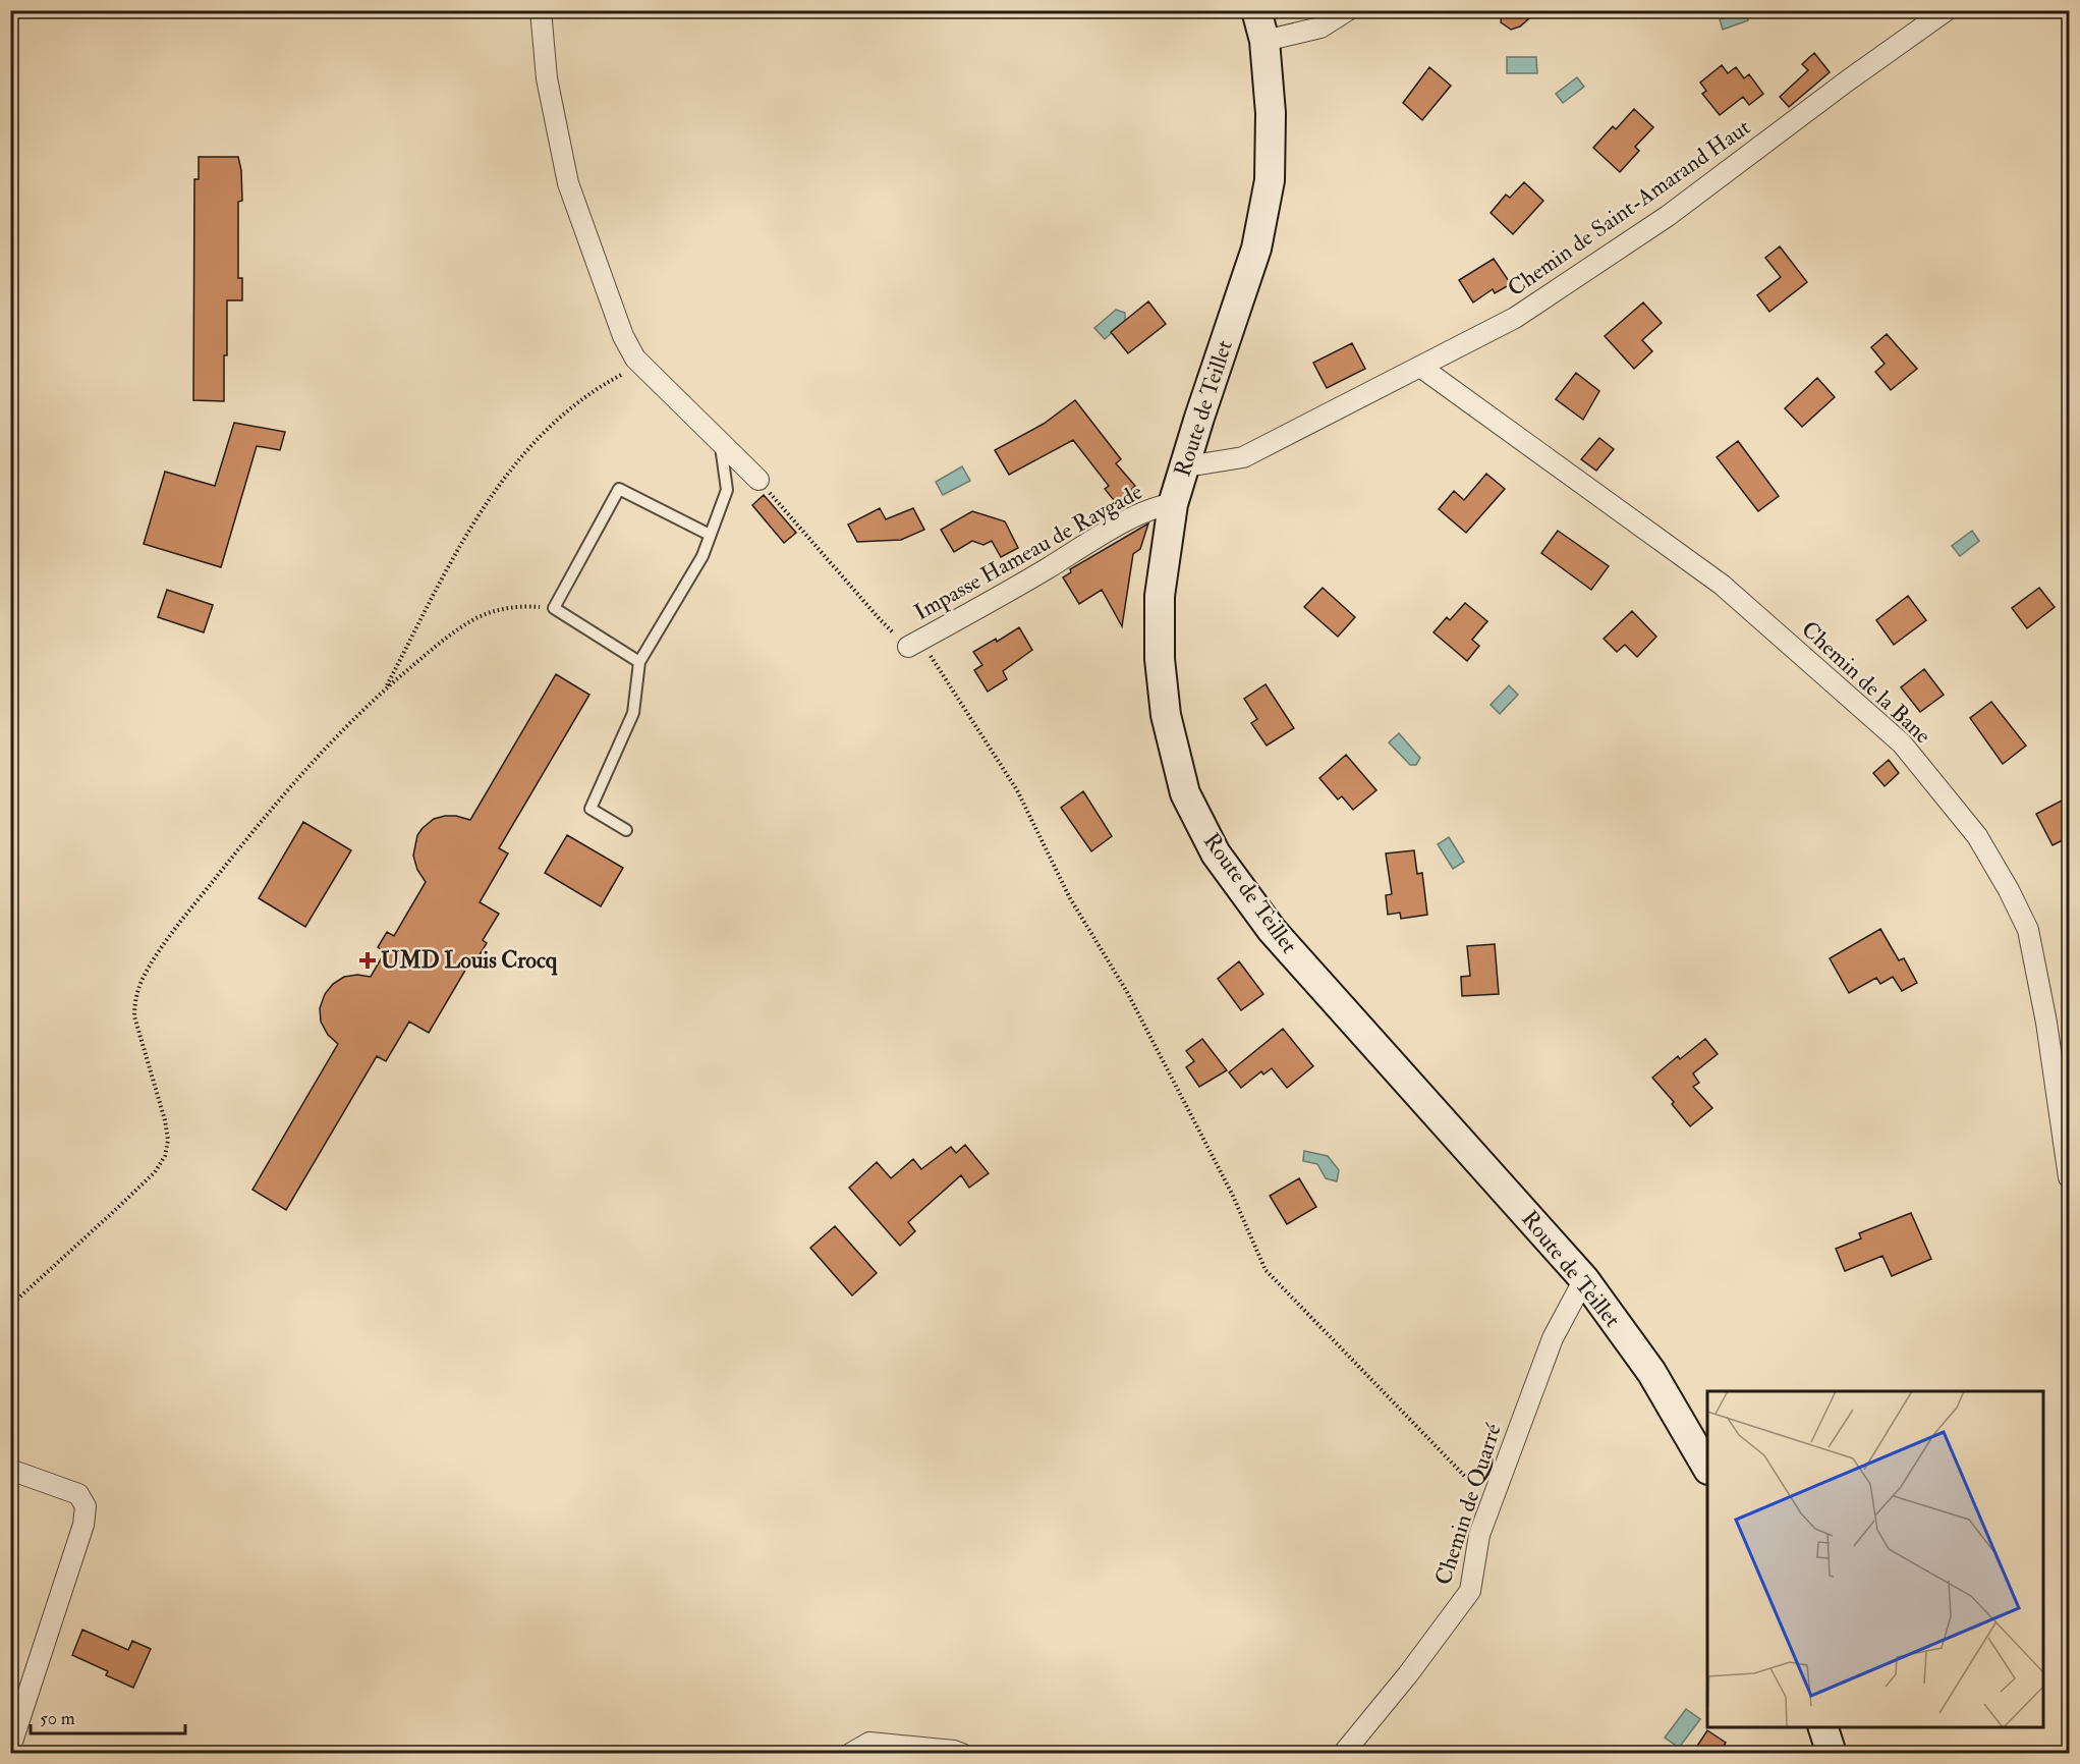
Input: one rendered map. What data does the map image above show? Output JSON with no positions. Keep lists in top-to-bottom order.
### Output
{
  "streets": {
    "main road": ["Route de Teillet"],
    "street": [
      "Chemin de Saint-Amarand Haut",
      "Impasse Hameau de Raygade",
      "Chemin de la Bane",
      "Chemin de Quarré"
    ]
  },
  "crossings": [
    ["Chemin de Saint-Amarand Haut", "Route de Teillet"],
    ["Chemin de Saint-Amarand Haut", "Chemin de la Bane"],
    ["Route de Teillet", "Impasse Hameau de Raygade"],
    ["Route de Teillet", "Chemin de Quarré"]
  ],
  "places": {
    "health": ["UMD Louis Crocq"]
  },
  "scale_bar": "50 m"
}
